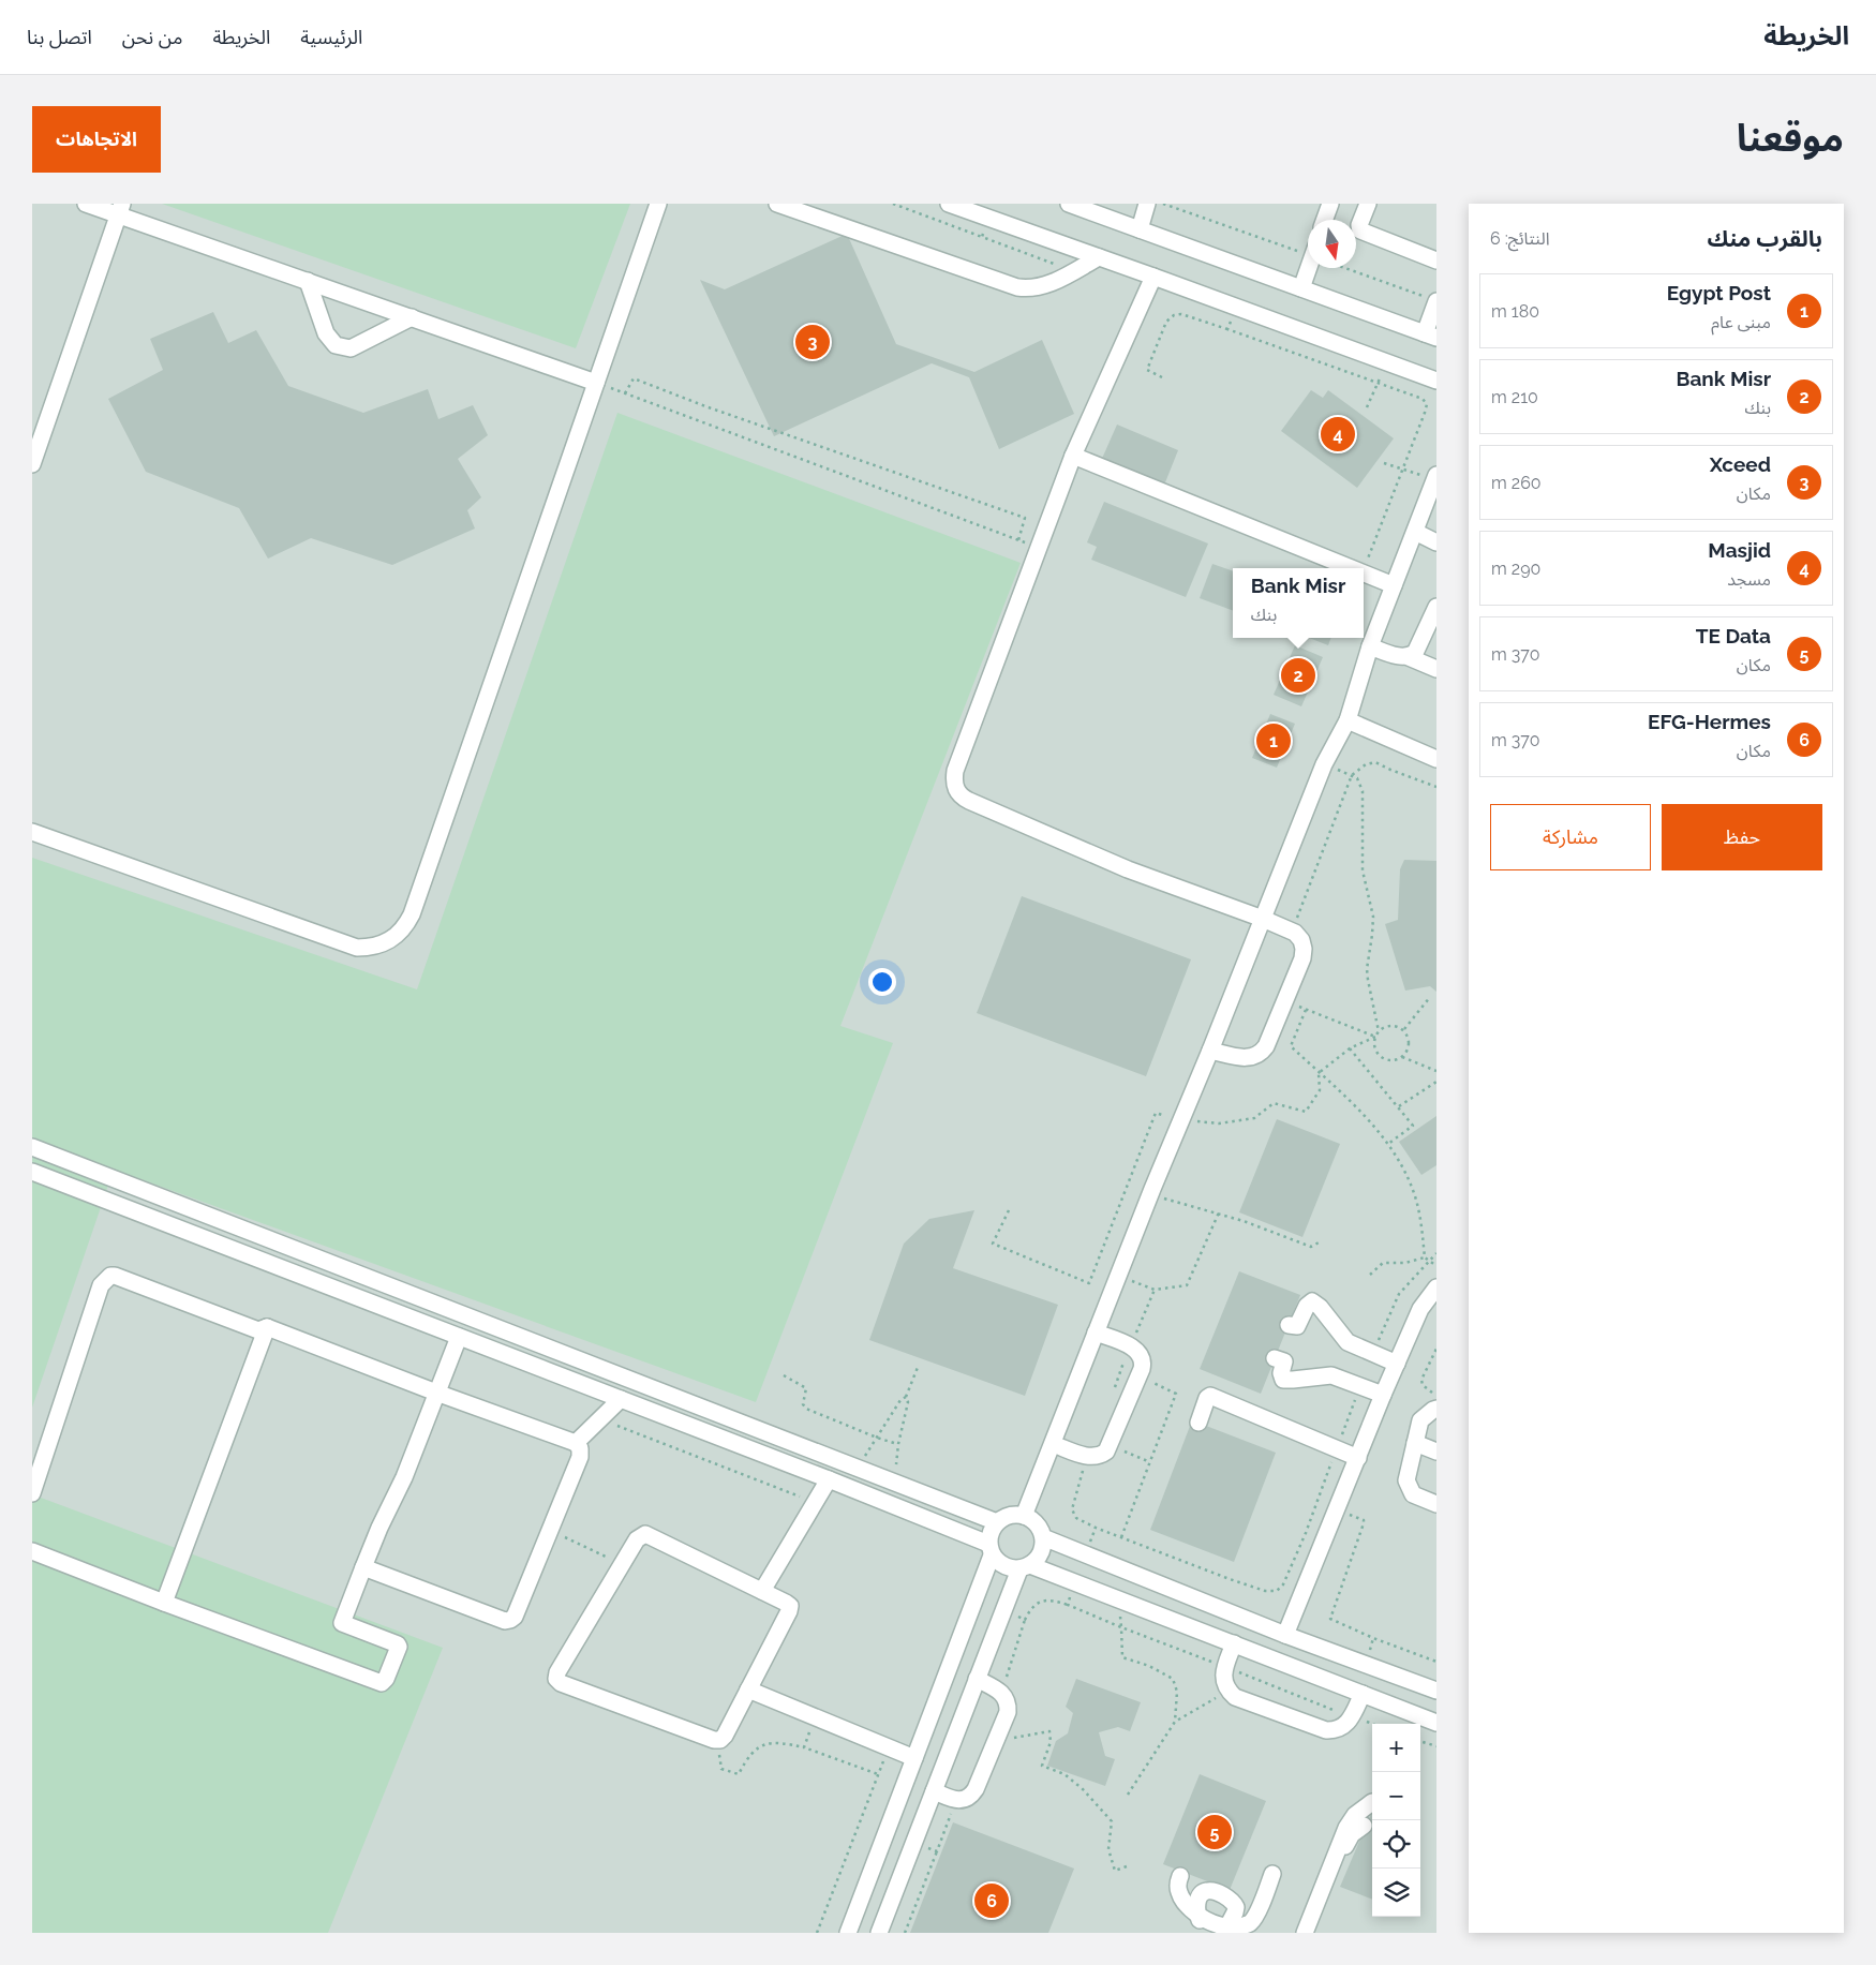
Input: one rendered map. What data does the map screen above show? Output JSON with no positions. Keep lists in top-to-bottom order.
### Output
{
  "north": "bottom",
  "page": {
    "header": "الخريطة",
    "nav": [
      "الرئيسية",
      "الخريطة",
      "من نحن",
      "اتصل بنا"
    ],
    "title": "موقعنا",
    "buttons": [
      "الاتجاهات",
      ["حفظ", "مشاركة"]
    ],
    "heading": ["بالقرب منك", "النتائج: 6"],
    "list": [
      {
        "mark": "1",
        "name": "Egypt Post",
        "note": "مبنى عام",
        "value": "180 m"
      },
      {
        "mark": "2",
        "name": "Bank Misr",
        "note": "بنك",
        "value": "210 m"
      },
      {
        "mark": "3",
        "name": "Xceed",
        "note": "مكان",
        "value": "260 m"
      },
      {
        "mark": "4",
        "name": "Masjid",
        "note": "مسجد",
        "value": "290 m"
      },
      {
        "mark": "5",
        "name": "TE Data",
        "note": "مكان",
        "value": "370 m"
      },
      {
        "mark": "6",
        "name": "EFG-Hermes",
        "note": "مكان",
        "value": "370 m"
      }
    ],
    "pins": [
      "3",
      "4",
      "2",
      "1",
      "5",
      "6"
    ],
    "popup": ["Bank Misr", "بنك"],
    "map_buttons": ["+", "−"]
  }
}
